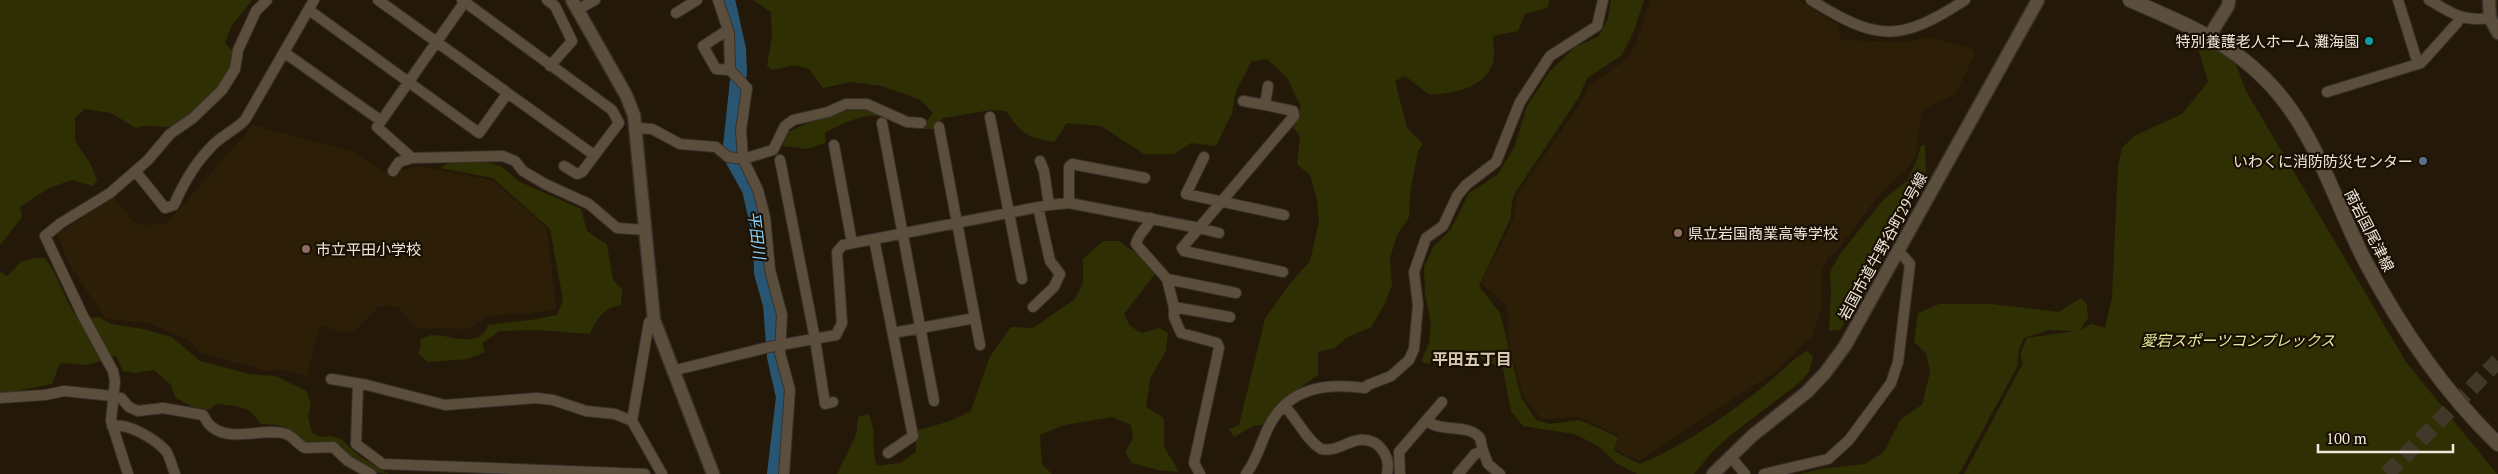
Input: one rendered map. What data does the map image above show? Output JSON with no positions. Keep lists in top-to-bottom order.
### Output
{
  "streets": {
    "main road": ["南岩国尾津線"],
    "street": ["岩国市道牛野谷町29号線"]
  },
  "districts": ["平田五丁目"],
  "water": ["平田川"],
  "parks": ["愛宕スポーツコンプレックス"],
  "places": [
    "特別養護老人ホーム 灘海園",
    "いわくに消防防災センター",
    "県立岩国商業高等学校",
    "市立平田小学校"
  ],
  "scale_bar": "100 m"
}
